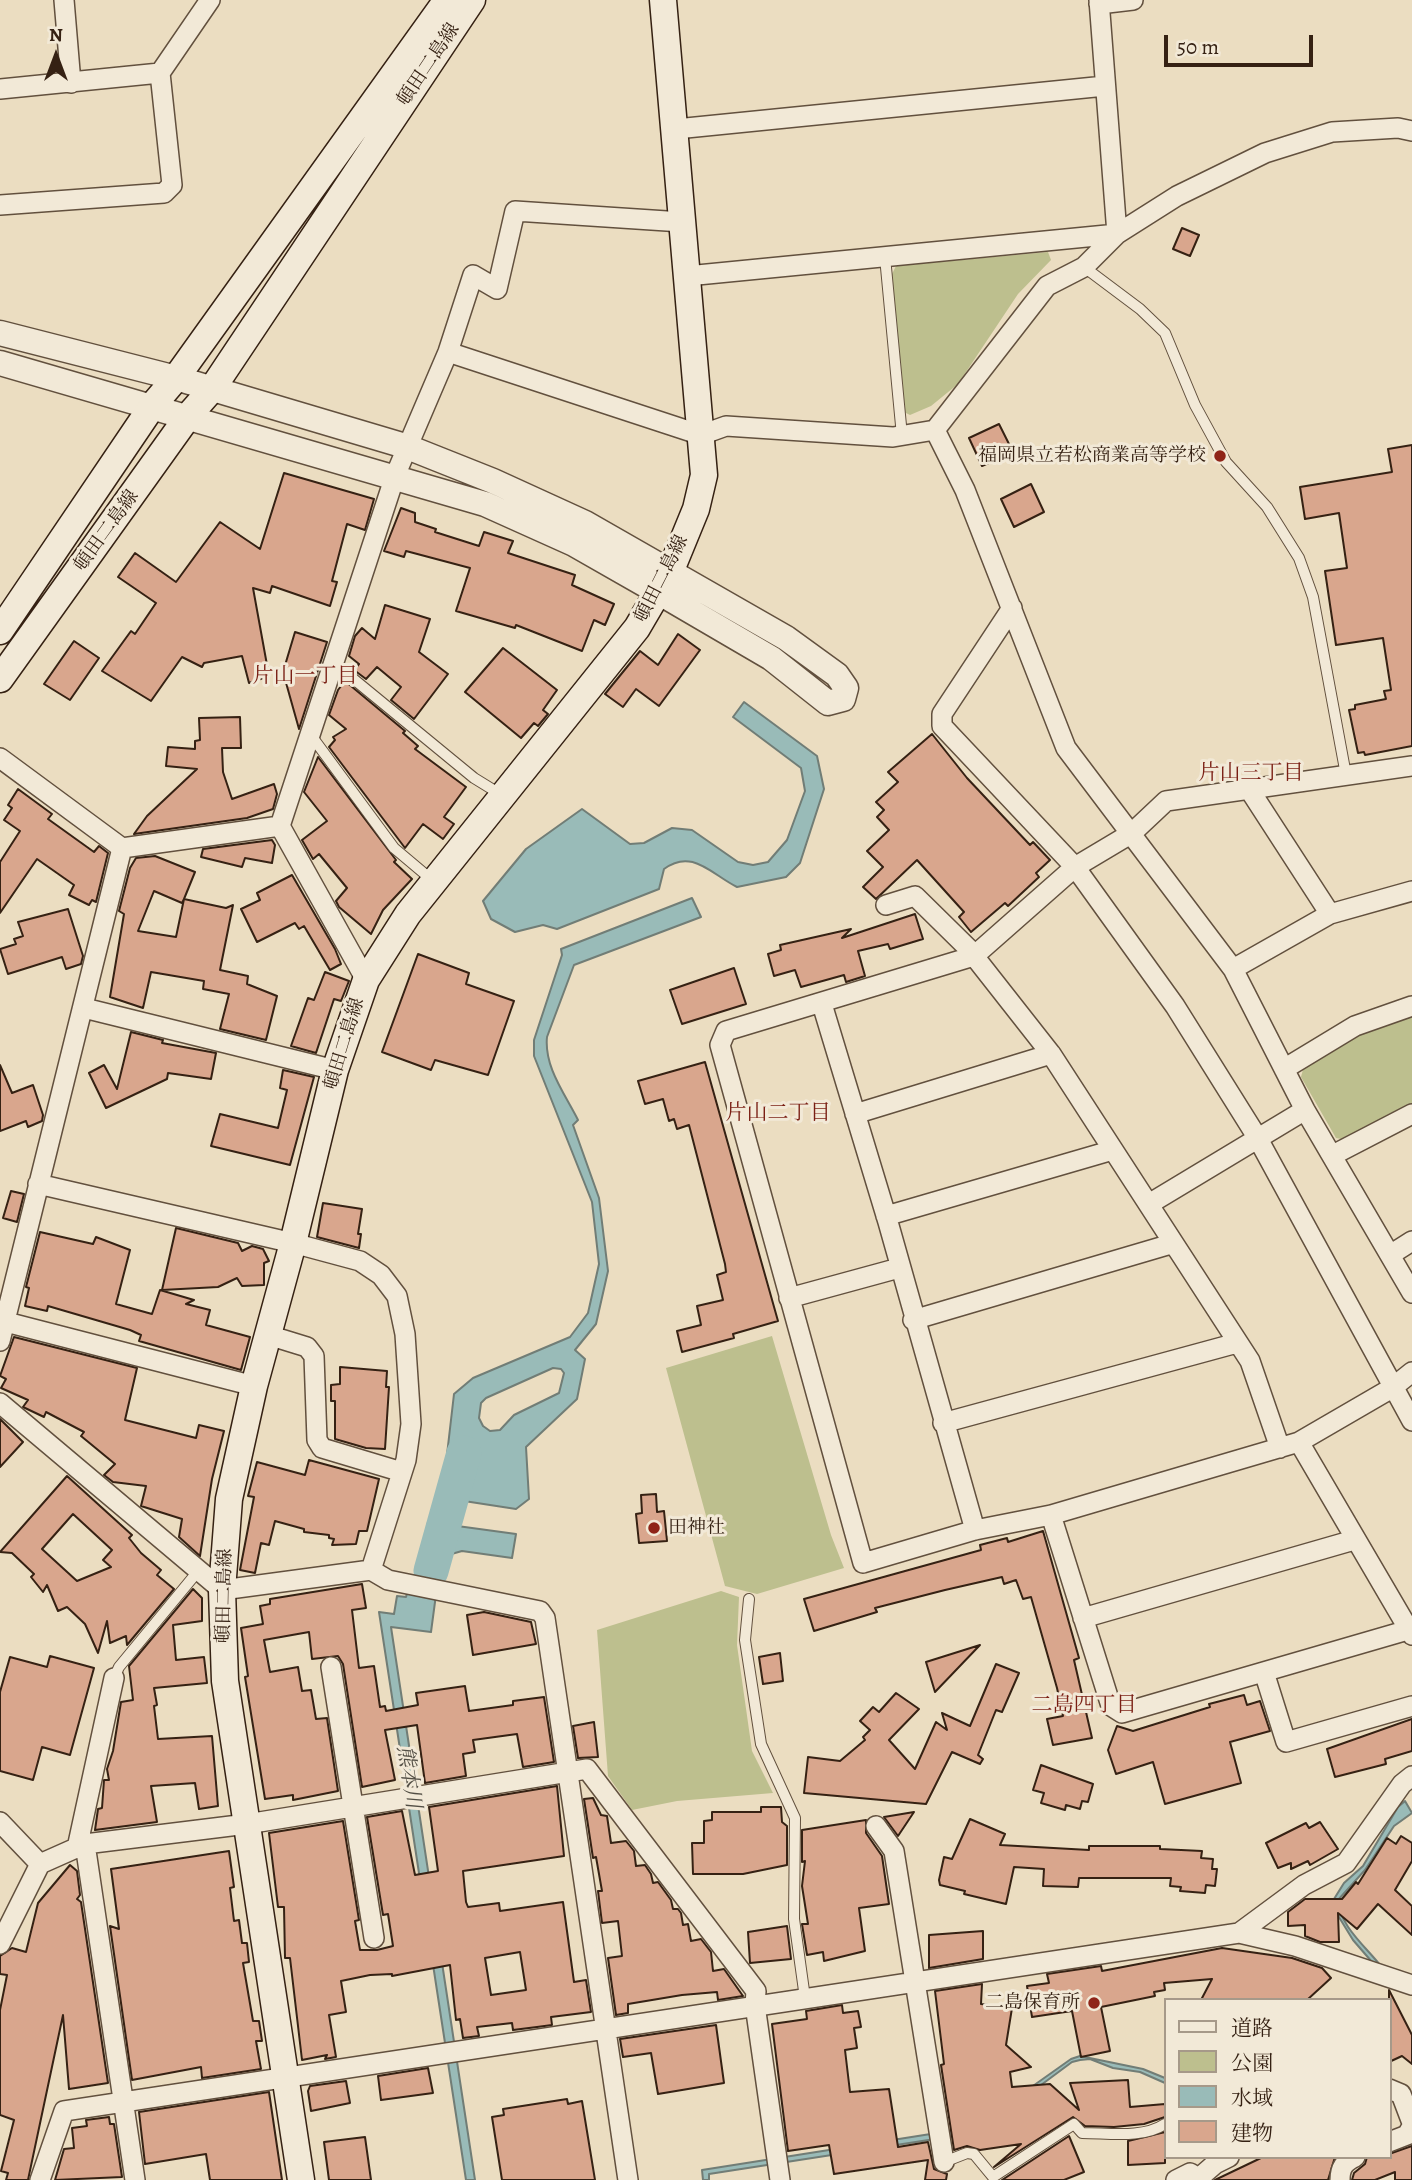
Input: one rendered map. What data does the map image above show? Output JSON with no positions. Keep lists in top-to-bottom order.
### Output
{
  "streets": {
    "main road": ["頓田二島線"]
  },
  "districts": [
    "片山一丁目",
    "片山三丁目",
    "片山二丁目",
    "二島四丁目"
  ],
  "water": ["熊本川"],
  "places": ["福岡県立若松商業高等学校", "田神社", "二島保育所"],
  "legend": [
    "道路",
    "公園",
    "水域",
    "建物"
  ],
  "scale_bar": "50 m",
  "north": "top"
}
